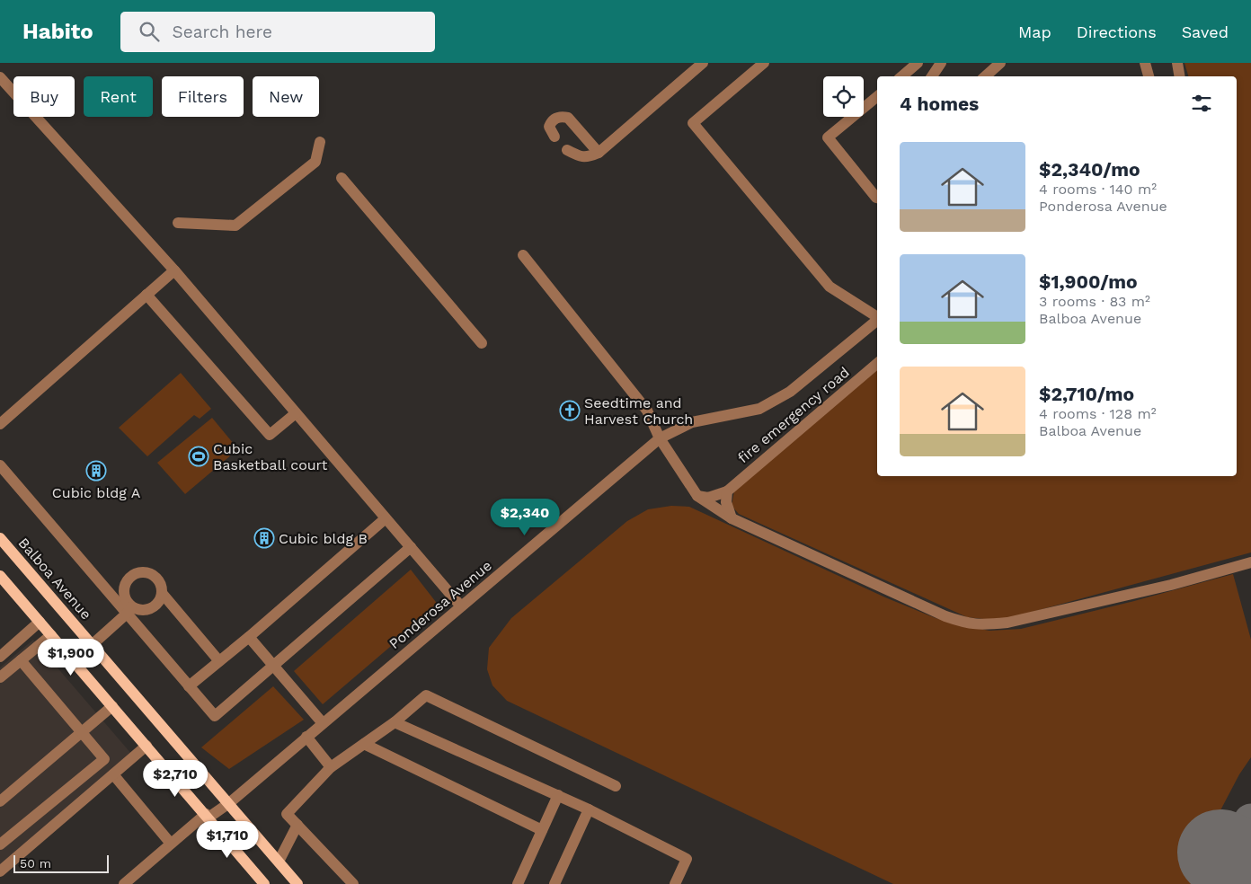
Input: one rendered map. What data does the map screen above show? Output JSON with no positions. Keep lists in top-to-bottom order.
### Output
{
  "streets": {
    "main road": ["Balboa Avenue"],
    "street": ["fire emergency road", "Ponderosa Avenue"]
  },
  "crossings": [
    ["Balboa Avenue", "Ponderosa Avenue"]
  ],
  "places": {
    "church": ["Seedtime and Harvest Church"],
    "sports": ["Cubic Basketball court"],
    "building": ["Cubic bldg A", "Cubic bldg B"]
  },
  "scale_bar": "50 m",
  "page": {
    "header": "Habito",
    "search": "Search here",
    "nav": ["Map", "Directions", "Saved"],
    "chip": [
      "Buy",
      "Rent",
      "Filters",
      "New"
    ],
    "heading": "4 homes",
    "list": [
      {
        "name": "$2,340/mo",
        "note": "4 rooms · 140 m² · Ponderosa Avenue"
      },
      {
        "name": "$1,900/mo",
        "note": "3 rooms · 83 m² · Balboa Avenue"
      },
      {
        "name": "$2,710/mo",
        "note": "4 rooms · 128 m² · Balboa Avenue"
      }
    ],
    "price": [
      "$2,340",
      "$1,900",
      "$2,710",
      "$1,710"
    ],
    "scale": "50 m"
  }
}
